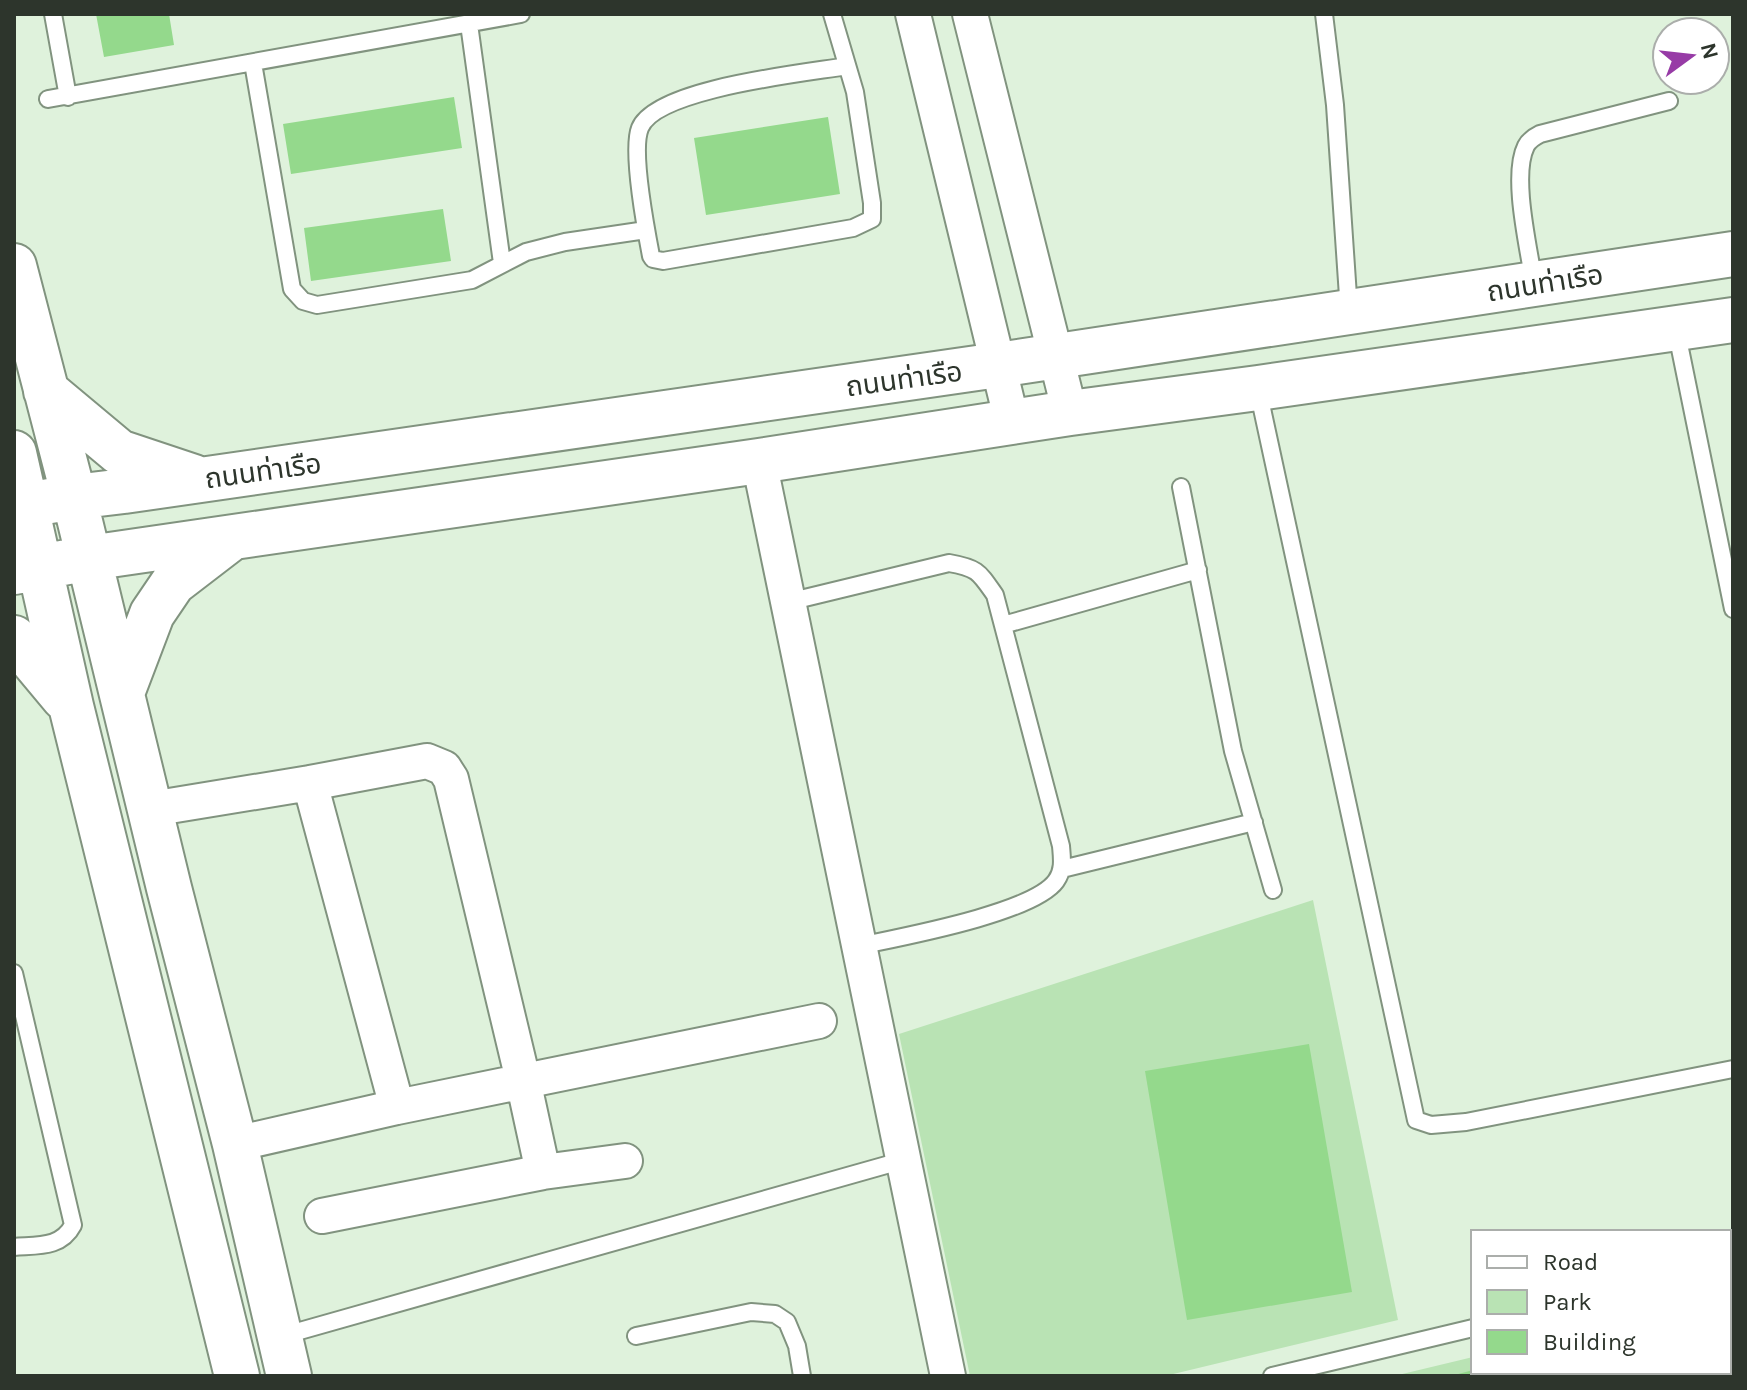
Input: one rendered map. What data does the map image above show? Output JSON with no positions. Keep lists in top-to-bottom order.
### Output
{
  "streets": {
    "street": ["ถนนท่าเรือ"]
  },
  "legend": ["Road", "Park", "Building"],
  "north": "right"
}
